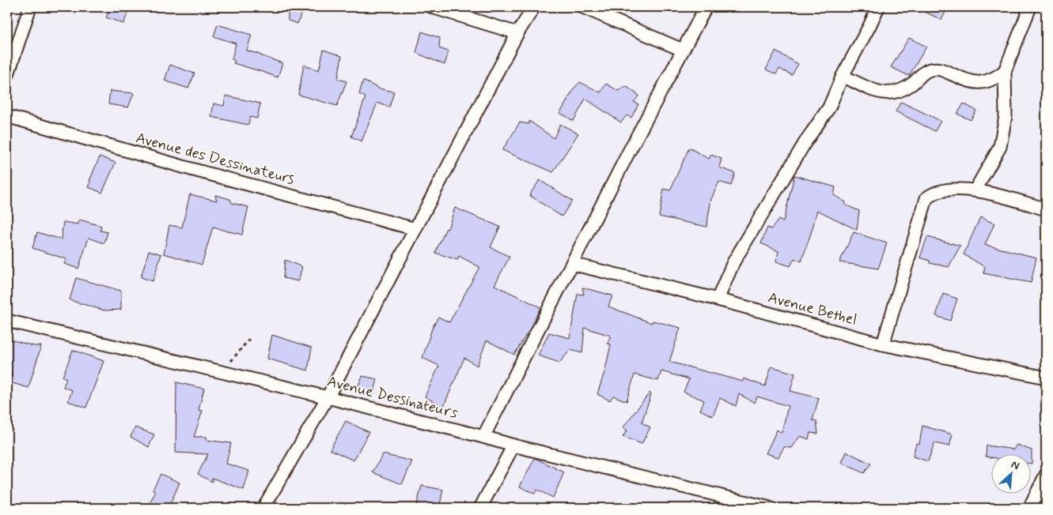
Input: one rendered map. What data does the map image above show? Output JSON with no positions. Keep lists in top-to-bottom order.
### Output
{
  "streets": {
    "street": ["Avenue des Dessinateurs", "Avenue Bethel", "Avenue Dessinateurs"]
  },
  "north": "top right"
}
